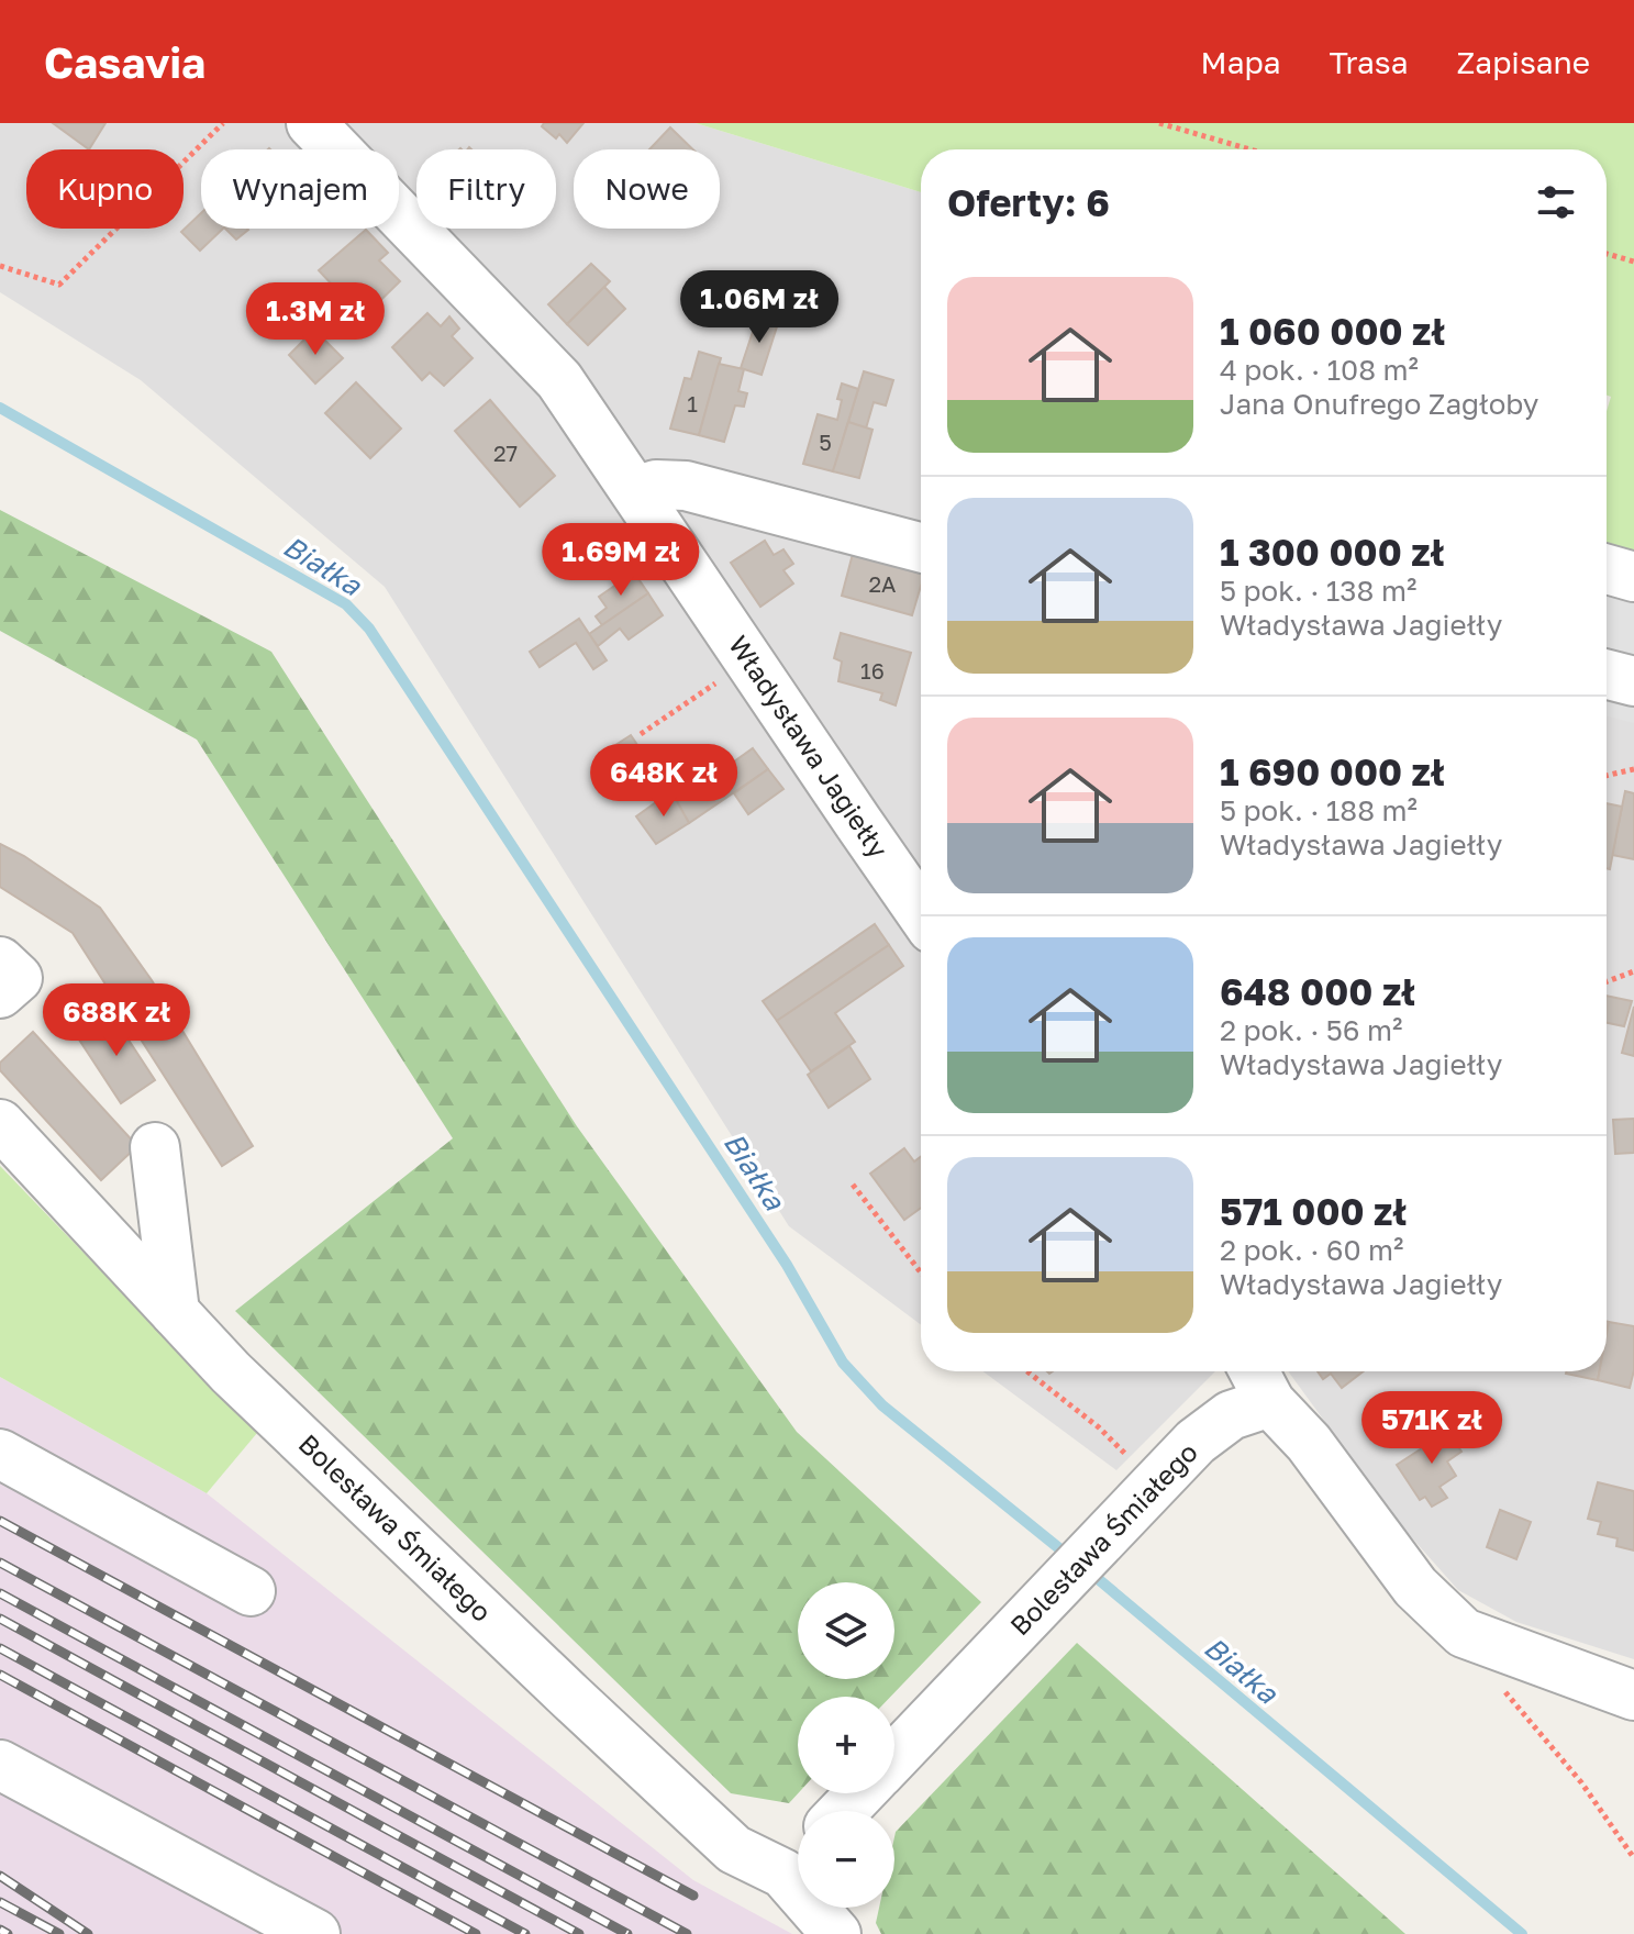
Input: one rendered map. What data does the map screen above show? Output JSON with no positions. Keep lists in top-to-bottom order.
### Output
{
  "streets": {
    "street": ["Władysława Jagiełły", "Bolesława Śmiałego"]
  },
  "water": ["Białka"],
  "house_numbers": [
    "1",
    "5",
    "27",
    "2A",
    "16"
  ],
  "page": {
    "header": "Casavia",
    "nav": ["Mapa", "Trasa", "Zapisane"],
    "chip": [
      "Kupno",
      "Wynajem",
      "Filtry",
      "Nowe"
    ],
    "heading": "Oferty: 6",
    "list": [
      {
        "name": "1 060 000 zł",
        "note": "4 pok. · 108 m² · Jana Onufrego Zagłoby"
      },
      {
        "name": "1 300 000 zł",
        "note": "5 pok. · 138 m² · Władysława Jagiełły"
      },
      {
        "name": "1 690 000 zł",
        "note": "5 pok. · 188 m² · Władysława Jagiełły"
      },
      {
        "name": "648 000 zł",
        "note": "2 pok. · 56 m² · Władysława Jagiełły"
      },
      {
        "name": "571 000 zł",
        "note": "2 pok. · 60 m² · Władysława Jagiełły"
      }
    ],
    "price": [
      "1.06M zł",
      "1.3M zł",
      "1.69M zł",
      "648K zł",
      "688K zł",
      "571K zł"
    ],
    "map_buttons": ["+", "−"]
  }
}
